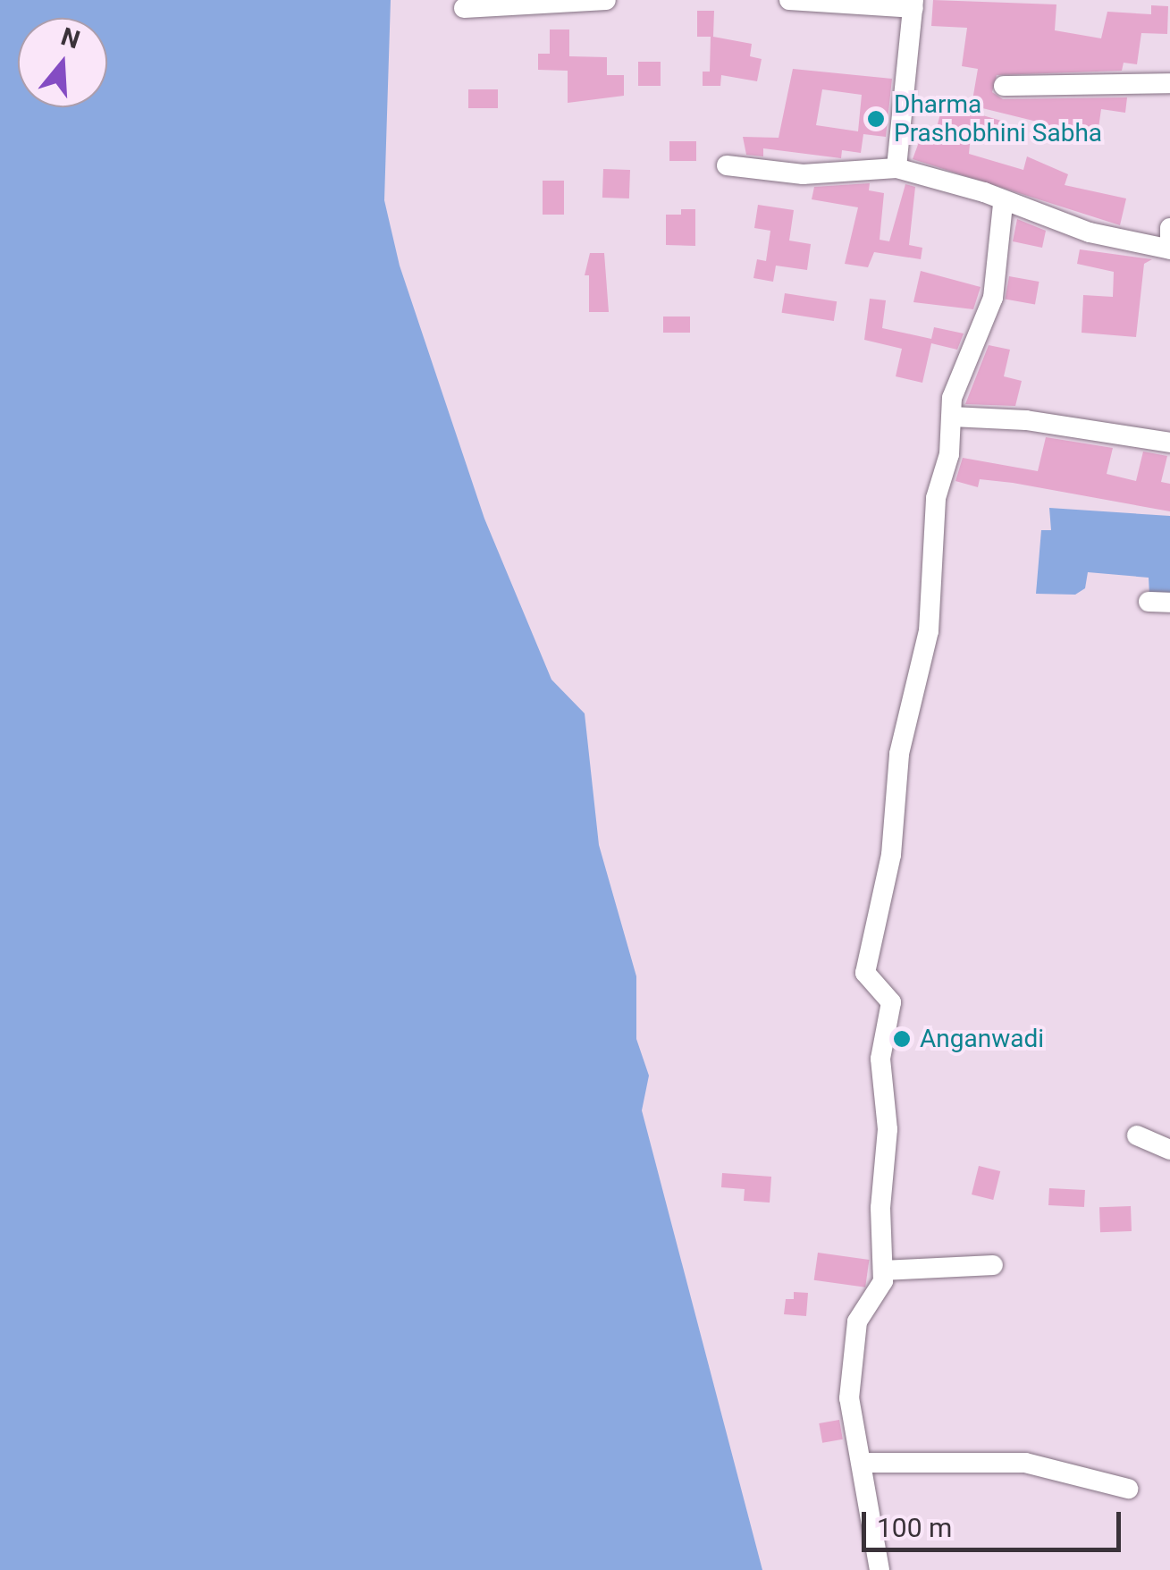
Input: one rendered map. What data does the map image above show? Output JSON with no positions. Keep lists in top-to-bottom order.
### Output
{
  "places": ["Dharma Prashobhini Sabha", "Anganwadi"],
  "scale_bar": "100 m",
  "north": "top"
}
